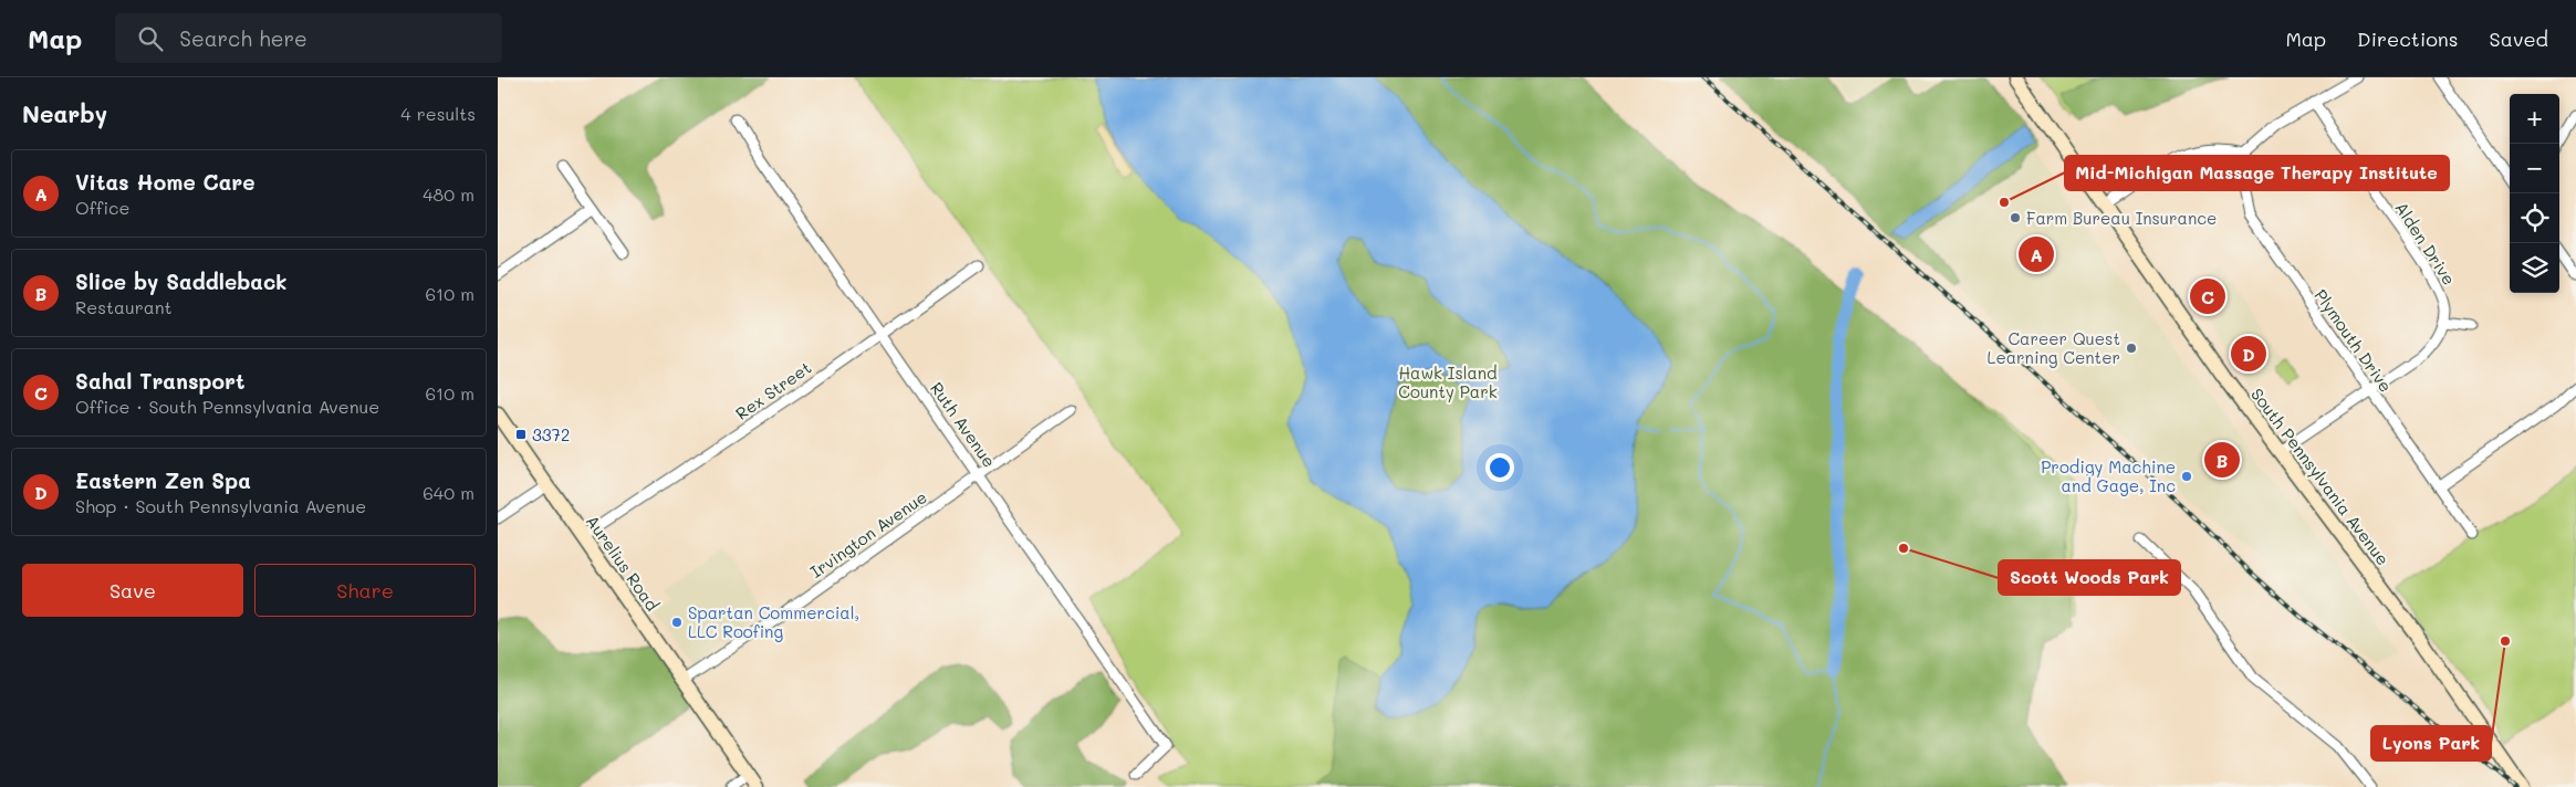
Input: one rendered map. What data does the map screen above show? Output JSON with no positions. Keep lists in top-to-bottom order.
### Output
{
  "streets": {
    "main road": ["South Pennsylvania Avenue", "Aurelius Road"],
    "street": [
      "Alden Drive",
      "Plymouth Drive",
      "Rex Street",
      "Ruth Avenue",
      "Irvington Avenue"
    ]
  },
  "crossings": [
    ["Rex Street", "Ruth Avenue"],
    ["Rex Street", "Aurelius Road"],
    ["Ruth Avenue", "Irvington Avenue"],
    ["Irvington Avenue", "Aurelius Road"]
  ],
  "parks": ["Hawk Island County Park"],
  "places": {
    "other": [
      "Mid-Michigan Massage Therapy Institute",
      "Farm Bureau Insurance",
      "Career Quest Learning Center",
      "Prodigy Machine and Gage, Inc",
      "Scott Woods Park",
      "Spartan Commercial, LLC Roofing",
      "Lyons Park"
    ],
    "transit": ["3372"]
  },
  "page": {
    "header": "Map",
    "search": "Search here",
    "nav": ["Map", "Directions", "Saved"],
    "heading": ["Nearby", "4 results"],
    "map_buttons": ["+", "−"],
    "list": [
      {
        "mark": "A",
        "name": "Vitas Home Care",
        "note": "Office",
        "value": "480 m"
      },
      {
        "mark": "B",
        "name": "Slice by Saddleback",
        "note": "Restaurant",
        "value": "610 m"
      },
      {
        "mark": "C",
        "name": "Sahal Transport",
        "note": "Office · South Pennsylvania Avenue",
        "value": "610 m"
      },
      {
        "mark": "D",
        "name": "Eastern Zen Spa",
        "note": "Shop · South Pennsylvania Avenue",
        "value": "640 m"
      }
    ],
    "pins": [
      "A",
      "C",
      "D",
      "B"
    ],
    "buttons": ["Save", "Share"]
  }
}
